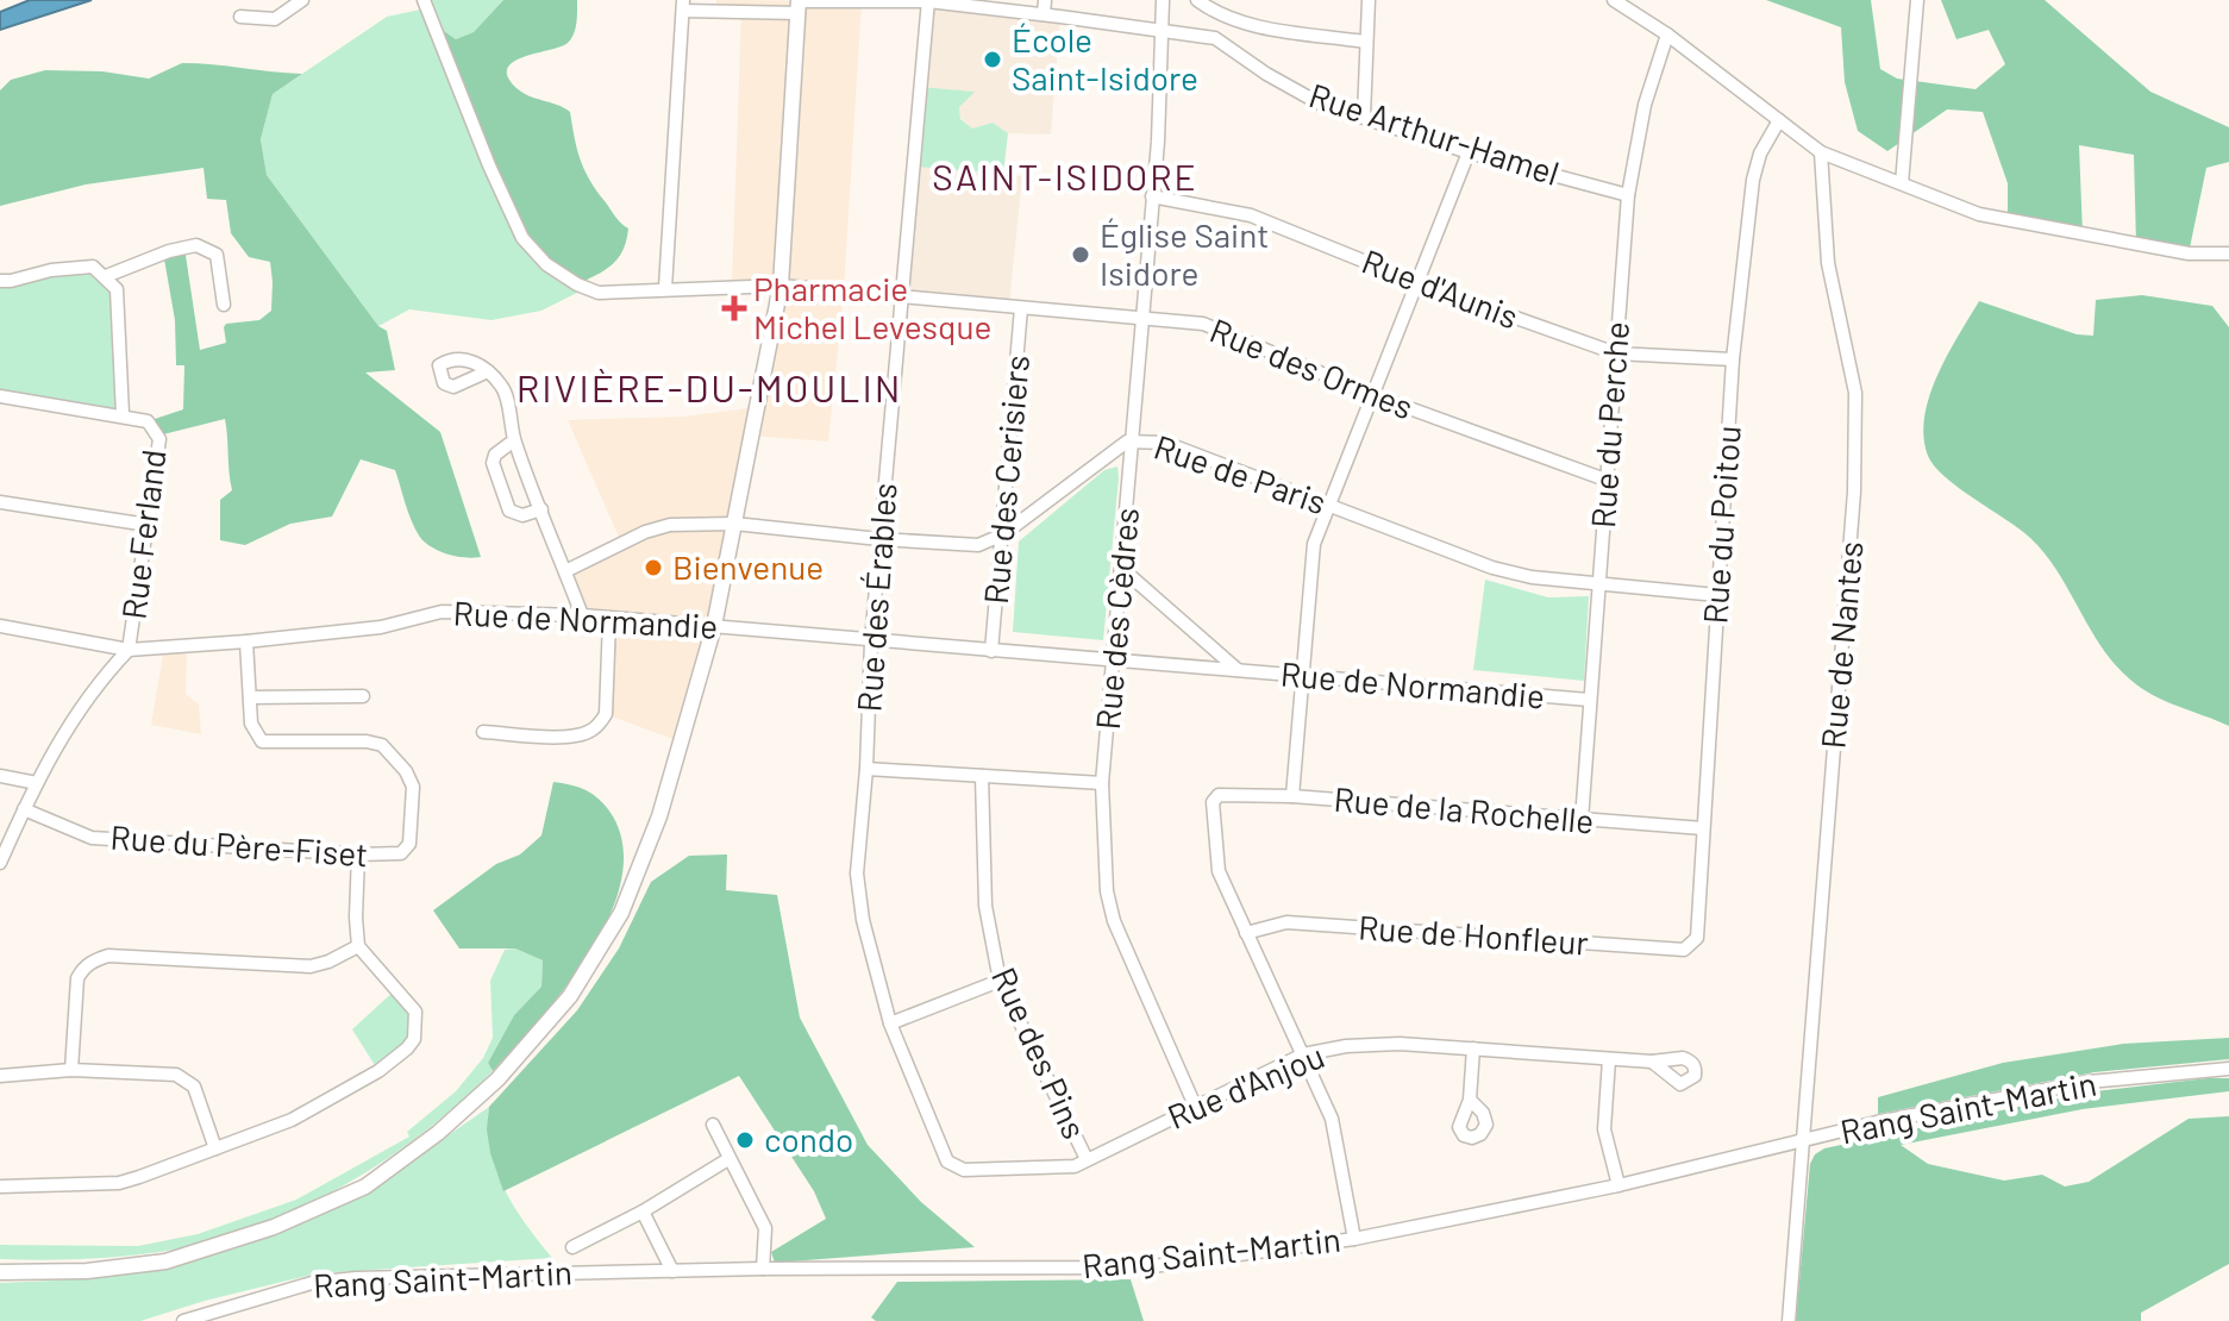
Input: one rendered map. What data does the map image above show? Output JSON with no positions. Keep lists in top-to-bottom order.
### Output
{
  "streets": {
    "street": [
      "Rue Arthur-Hamel",
      "Rue d'Aunis",
      "Rue des Ormes",
      "Rue du Perche",
      "Rue de Paris",
      "Rue des Cerisiers",
      "Rue du Poitou",
      "Rue Ferland",
      "Rue des Érables",
      "Rue des Cèdres",
      "Rue de Normandie",
      "Rue de Nantes",
      "Rue de la Rochelle",
      "Rue du Père-Fiset",
      "Rue de Honfleur",
      "Rue des Pins",
      "Rue d'Anjou",
      "Rang Saint-Martin"
    ]
  },
  "crossings": [
    ["Rue Arthur-Hamel", "Rue du Perche"],
    ["Rue Arthur-Hamel", "Rue des Érables"],
    ["Rue Arthur-Hamel", "Rue des Cèdres"],
    ["Rue d'Aunis", "Rue du Perche"],
    ["Rue d'Aunis", "Rue du Poitou"],
    ["Rue d'Aunis", "Rue des Cèdres"],
    ["Rue des Ormes", "Rue du Perche"],
    ["Rue des Ormes", "Rue des Cerisiers"],
    ["Rue des Ormes", "Rue des Érables"],
    ["Rue des Ormes", "Rue des Cèdres"],
    ["Rue du Perche", "Rue de Paris"],
    ["Rue du Perche", "Rue de Normandie"],
    ["Rue du Perche", "Rue de la Rochelle"],
    ["Rue de Paris", "Rue des Cerisiers"],
    ["Rue de Paris", "Rue du Poitou"],
    ["Rue de Paris", "Rue des Érables"],
    ["Rue de Paris", "Rue des Cèdres"],
    ["Rue des Cerisiers", "Rue de Normandie"],
    ["Rue du Poitou", "Rue de la Rochelle"],
    ["Rue du Poitou", "Rue de Honfleur"],
    ["Rue Ferland", "Rue de Normandie"],
    ["Rue des Érables", "Rue de Normandie"],
    ["Rue des Érables", "Rue d'Anjou"],
    ["Rue des Cèdres", "Rue de Normandie"],
    ["Rue des Cèdres", "Rue d'Anjou"],
    ["Rue de Normandie", "Rue du Père-Fiset"],
    ["Rue de Nantes", "Rang Saint-Martin"],
    ["Rue de la Rochelle", "Rue de Honfleur"],
    ["Rue des Pins", "Rue d'Anjou"]
  ],
  "districts": ["SAINT-ISIDORE", "RIVIÈRE-DU-MOULIN"],
  "places": {
    "other": [
      "École Saint-Isidore",
      "Église Saint Isidore",
      "Bienvenue",
      "condo"
    ],
    "health": ["Pharmacie Michel Levesque"]
  }
}
